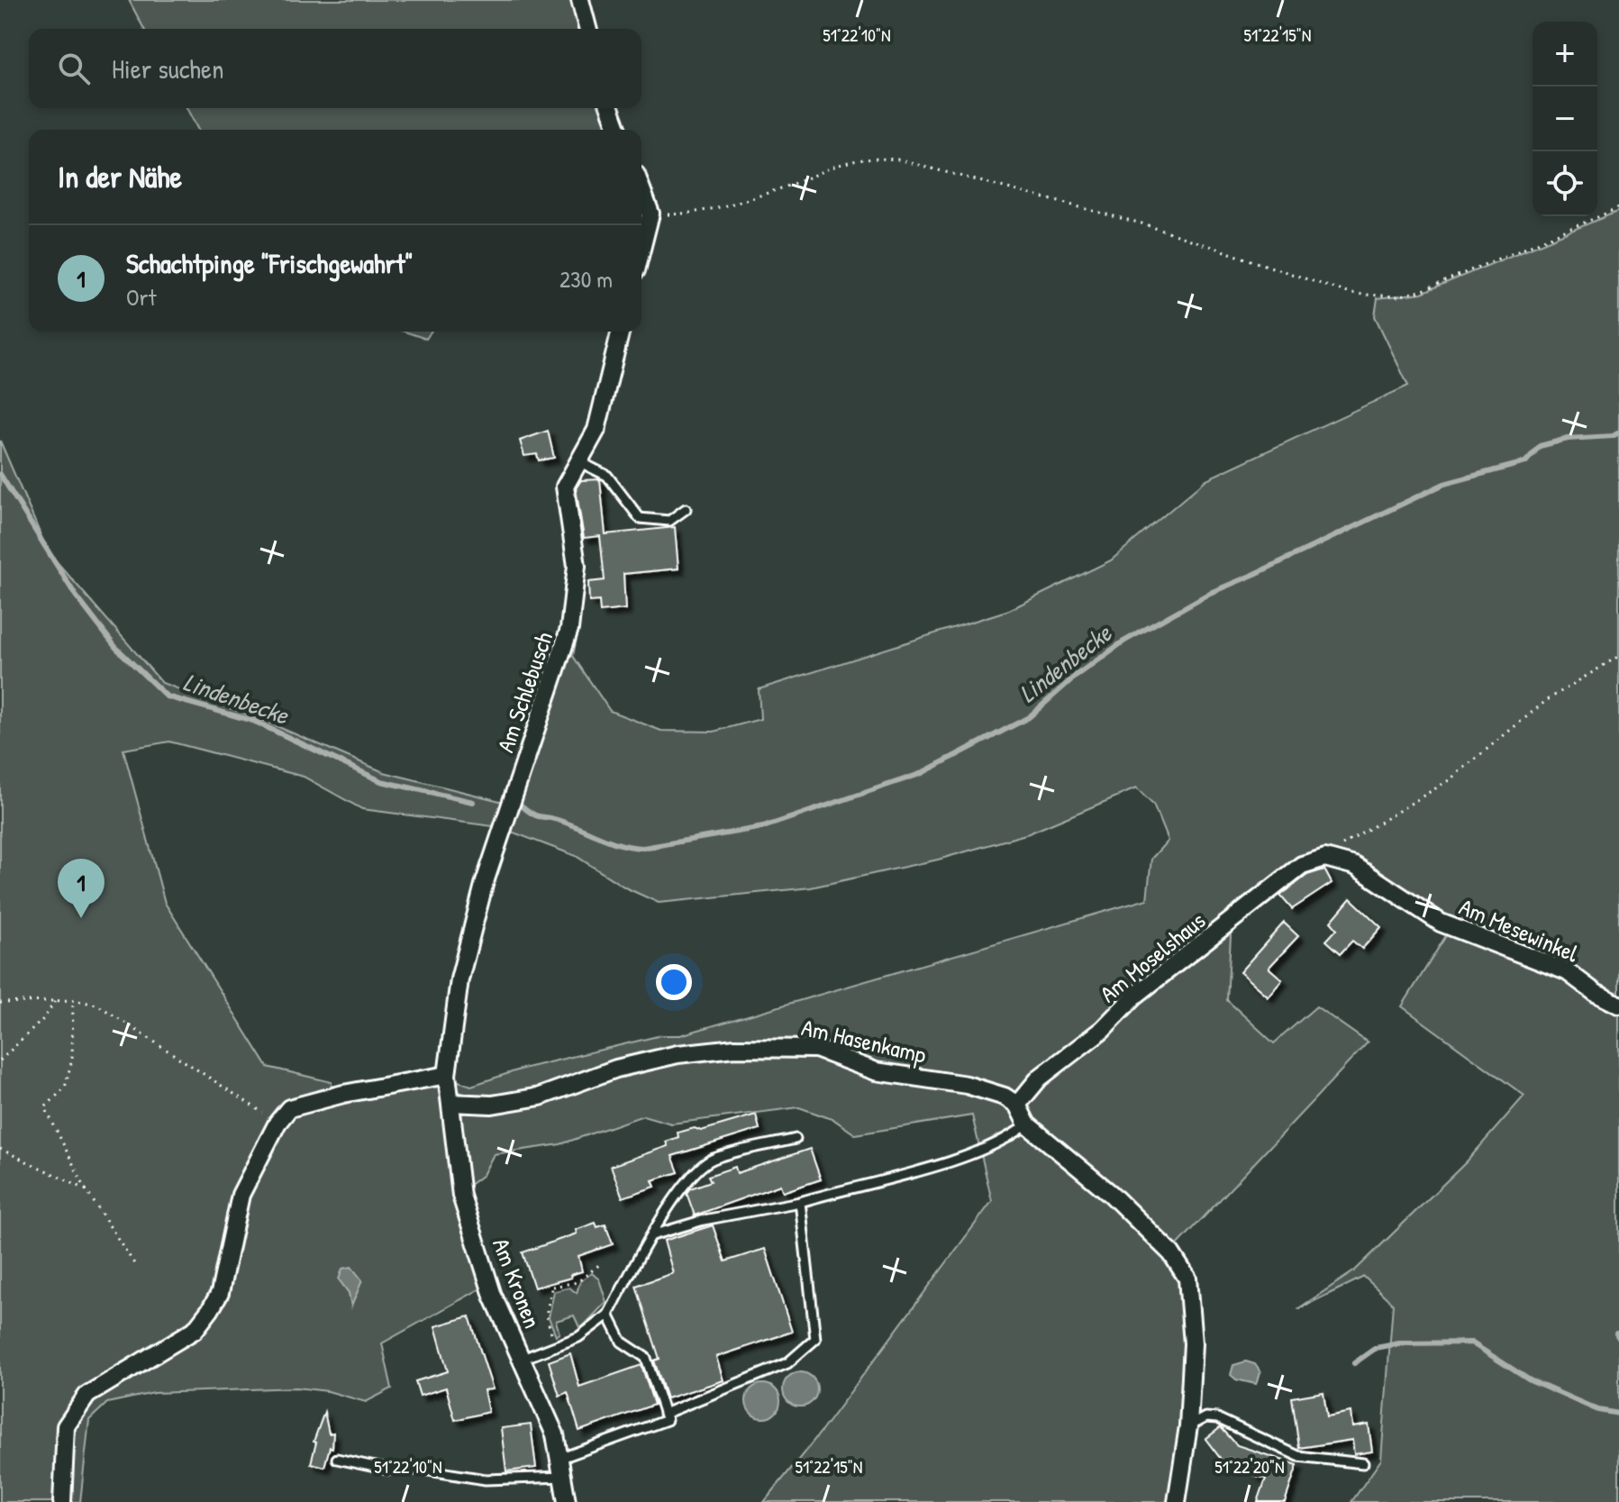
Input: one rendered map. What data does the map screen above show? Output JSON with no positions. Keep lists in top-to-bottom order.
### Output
{
  "streets": {
    "street": [
      "Am Schlebusch",
      "Am Mesewinkel",
      "Am Moselshaus",
      "Am Hasenkamp",
      "Am Kronen"
    ]
  },
  "crossings": [
    ["Am Schlebusch", "Am Kronen"],
    ["Am Mesewinkel", "Am Moselshaus"],
    ["Am Moselshaus", "Am Hasenkamp"],
    ["Am Hasenkamp", "Am Kronen"]
  ],
  "water": ["Lindenbecke"],
  "page": {
    "map_buttons": ["+", "−"],
    "search": "Hier suchen",
    "heading": "In der Nähe",
    "list": [
      {
        "mark": "1",
        "name": "Schachtpinge \"Frischgewahrt\"",
        "note": "Ort",
        "value": "230 m"
      }
    ],
    "pins": "1"
  },
  "coordinates": ["51°22'10\"N", "51°22'15\"N", "51°22'20\"N"]
}
